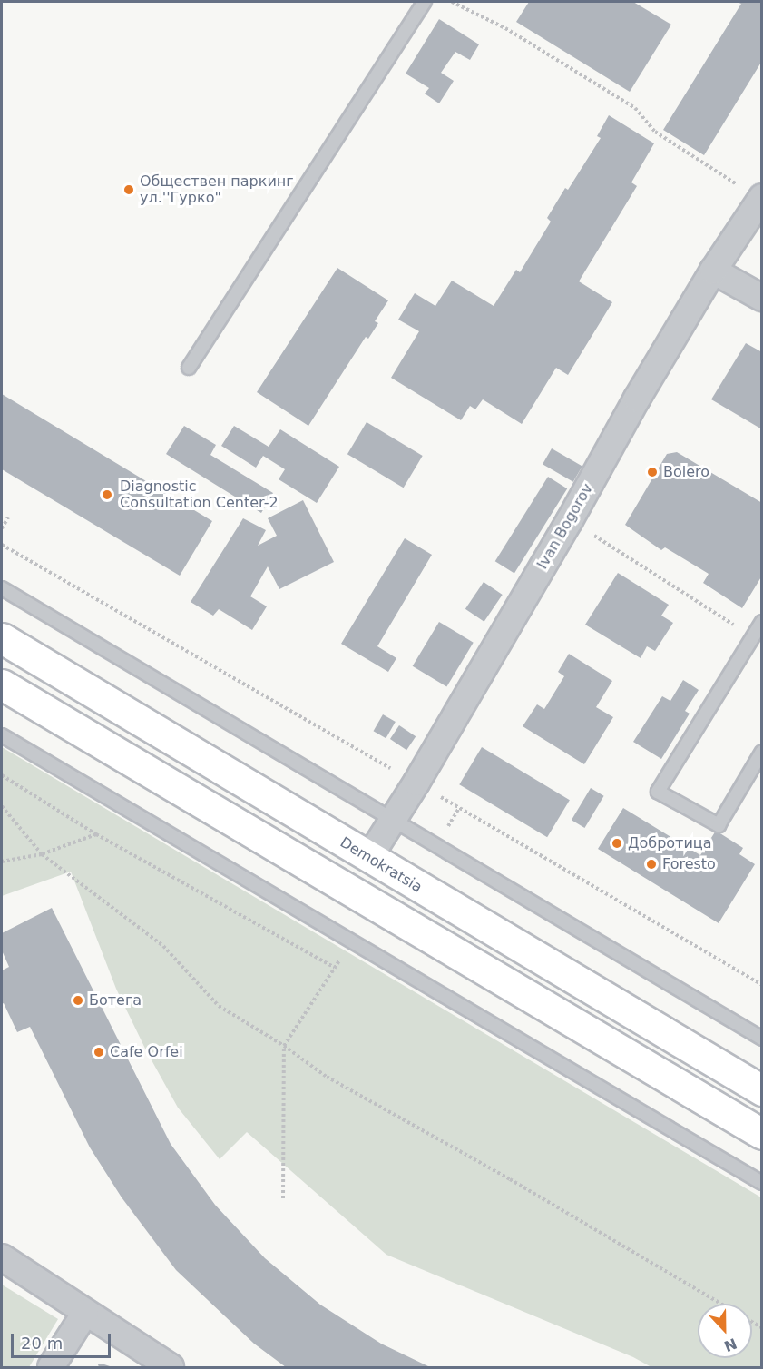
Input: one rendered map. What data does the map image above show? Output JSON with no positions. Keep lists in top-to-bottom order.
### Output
{
  "streets": {
    "main road": ["Demokratsia"],
    "street": ["Ivan Bogorov"]
  },
  "crossings": [
    ["Ivan Bogorov", "Demokratsia"]
  ],
  "places": [
    "Oбществен паркинг ул.''Гурко\"",
    "Bolero",
    "Diagnostic Consultation Center-2",
    "Добротица",
    "Foresto",
    "Ботега",
    "Cafe Orfei"
  ],
  "scale_bar": "20 m",
  "north": "bottom"
}
